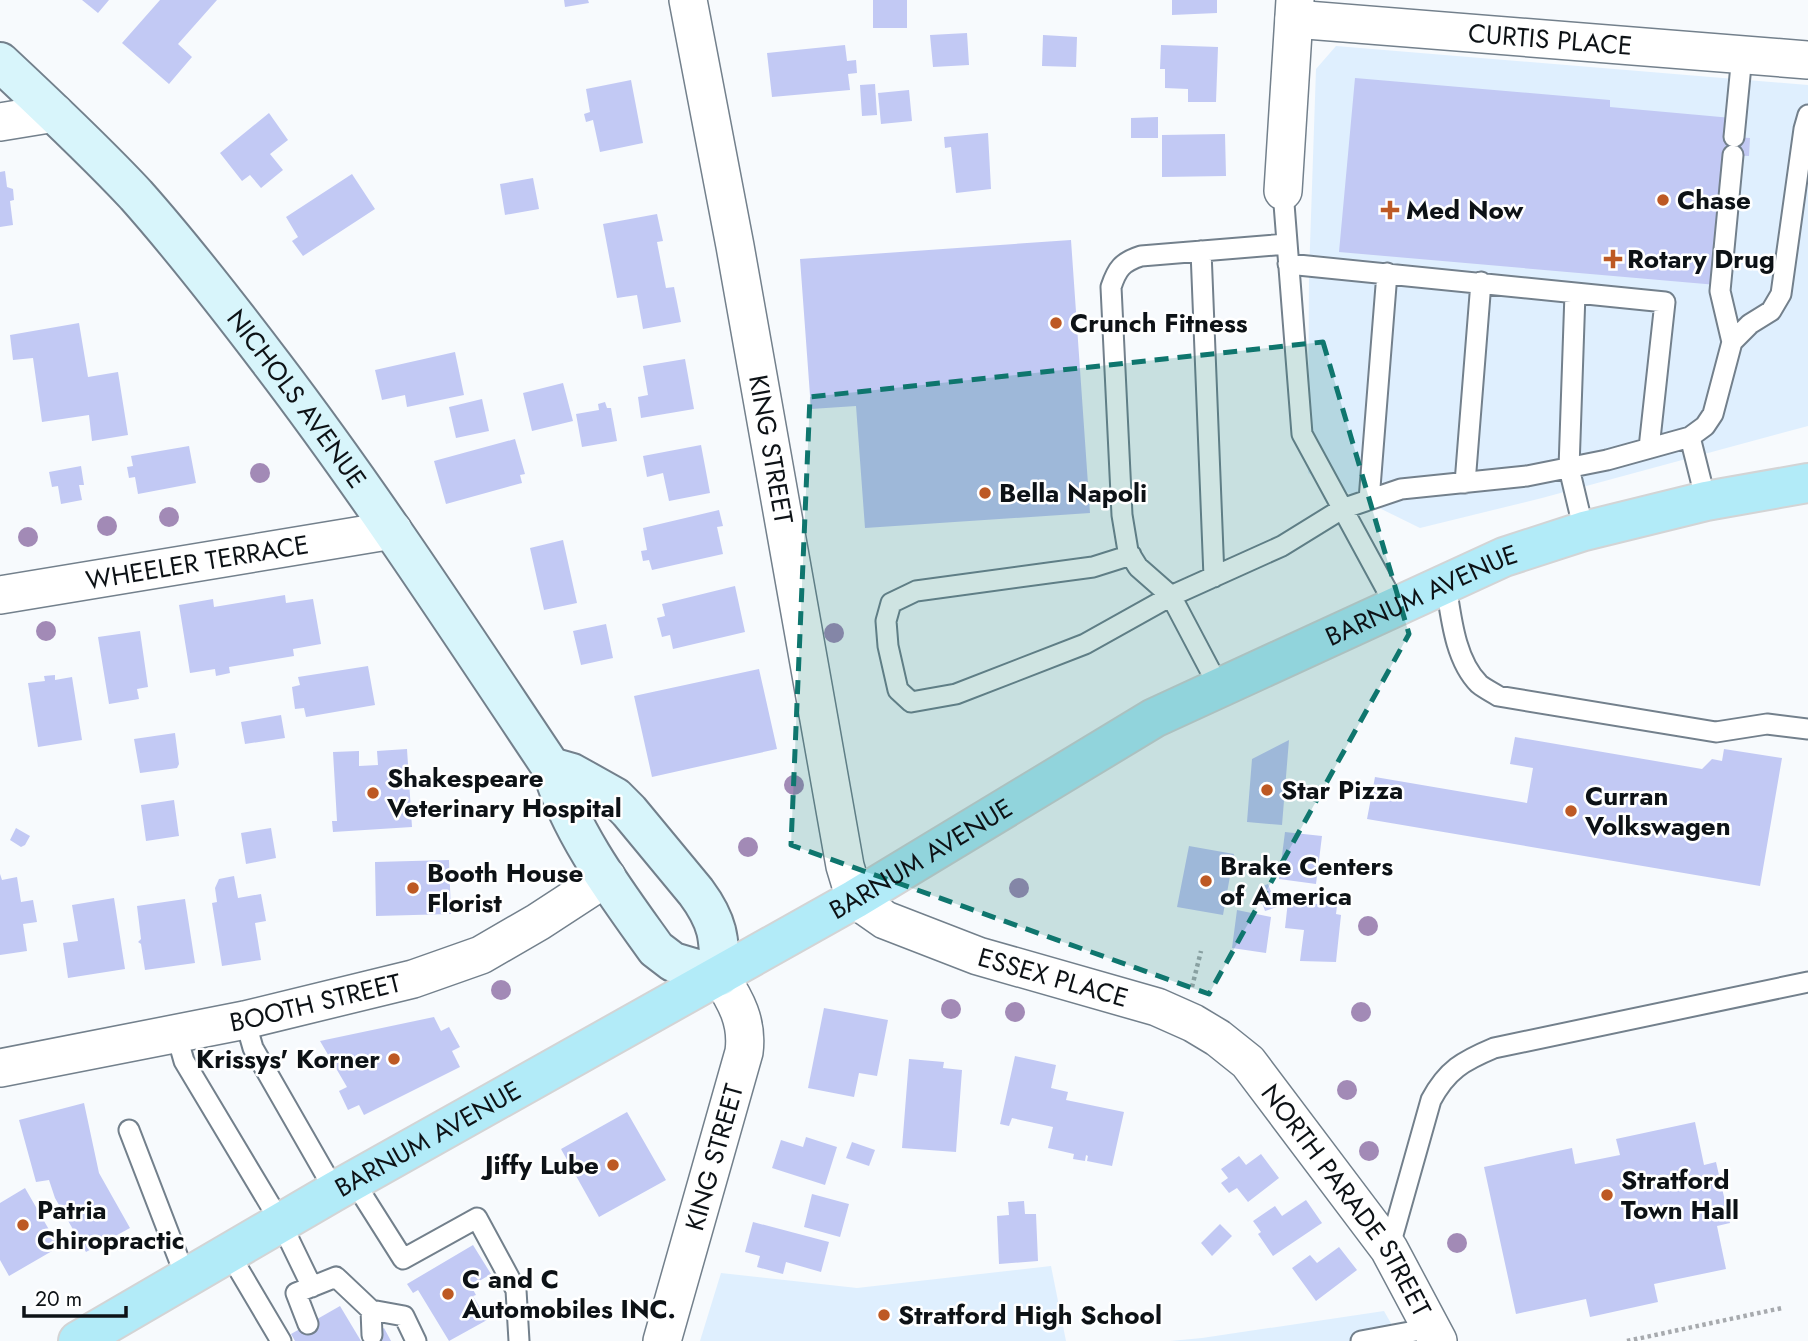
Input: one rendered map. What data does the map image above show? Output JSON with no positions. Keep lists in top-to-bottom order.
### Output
{
  "streets": {
    "main road": ["NICHOLS AVENUE", "BARNUM AVENUE"],
    "street": [
      "CURTIS PLACE",
      "KING STREET",
      "WHEELER TERRACE",
      "ESSEX PLACE",
      "BOOTH STREET",
      "NORTH PARADE STREET"
    ]
  },
  "crossings": [
    ["NICHOLS AVENUE", "KING STREET"],
    ["NICHOLS AVENUE", "WHEELER TERRACE"],
    ["NICHOLS AVENUE", "BARNUM AVENUE"],
    ["NICHOLS AVENUE", "BOOTH STREET"],
    ["KING STREET", "BARNUM AVENUE"],
    ["KING STREET", "ESSEX PLACE"],
    ["BARNUM AVENUE", "ESSEX PLACE"],
    ["ESSEX PLACE", "NORTH PARADE STREET"]
  ],
  "places": {
    "other": [
      "Chase",
      "Crunch Fitness",
      "Bella Napoli",
      "Star Pizza",
      "Shakespeare Veterinary Hospital",
      "Curran Volkswagen",
      "Brake Centers of America",
      "Booth House Florist",
      "Krissys' Korner",
      "Jiffy Lube",
      "Stratford Town Hall",
      "Patria Chiropractic",
      "C and C Automobiles INC.",
      "Stratford High School"
    ],
    "health": ["Med Now", "Rotary Drug"]
  },
  "scale_bar": "20 m"
}
